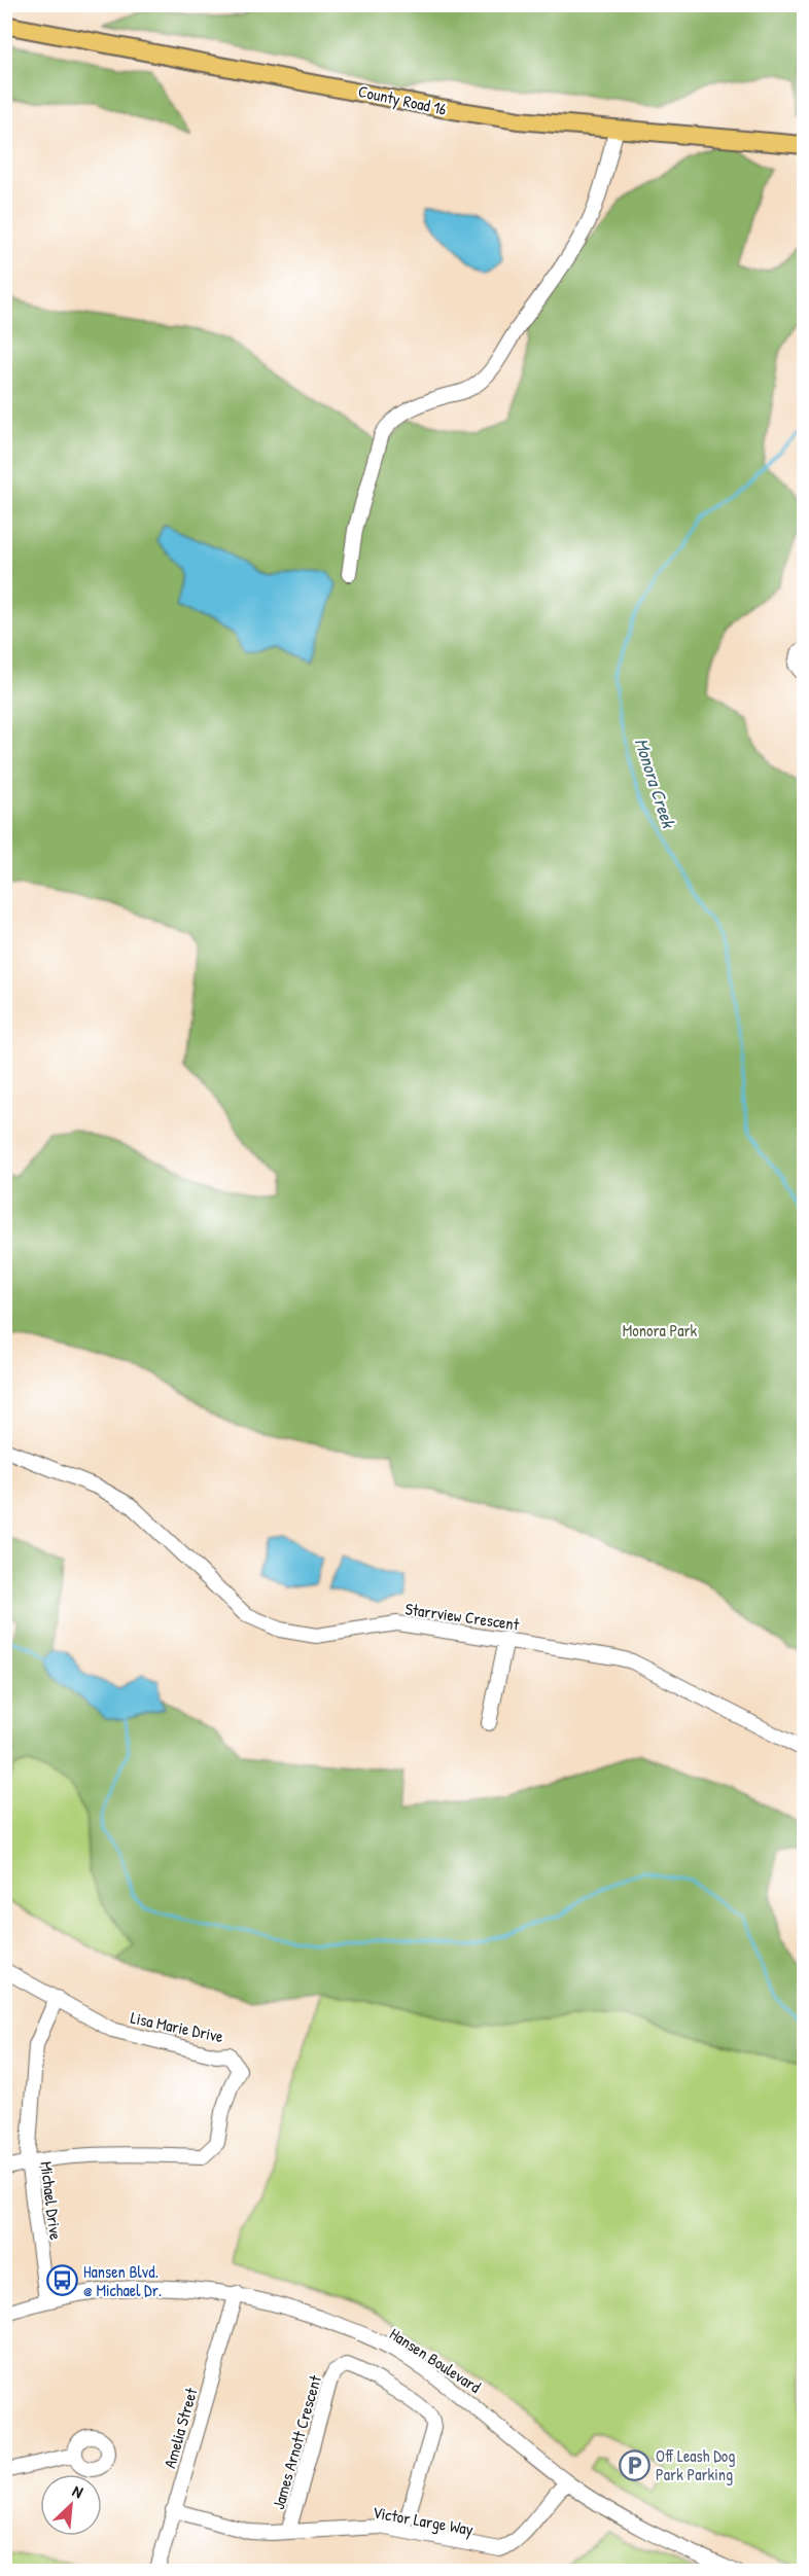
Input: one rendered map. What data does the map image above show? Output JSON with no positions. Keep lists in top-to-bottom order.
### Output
{
  "streets": {
    "main road": ["County Road 16"],
    "street": [
      "Starrview Crescent",
      "Lisa Marie Drive",
      "Michael Drive",
      "Hansen Boulevard",
      "Amelia Street",
      "James Arnott Crescent",
      "Victor Large Way"
    ]
  },
  "crossings": [
    ["Lisa Marie Drive", "Michael Drive"],
    ["Michael Drive", "Hansen Boulevard"],
    ["Hansen Boulevard", "Amelia Street"],
    ["Hansen Boulevard", "Victor Large Way"],
    ["Amelia Street", "Victor Large Way"],
    ["James Arnott Crescent", "Victor Large Way"]
  ],
  "water": ["Monora Creek"],
  "parks": ["Monora Park"],
  "places": {
    "bus stop": ["Hansen Blvd. @ Michael Dr."],
    "parking": ["Off Leash Dog Park Parking"]
  },
  "north": "top right"
}
